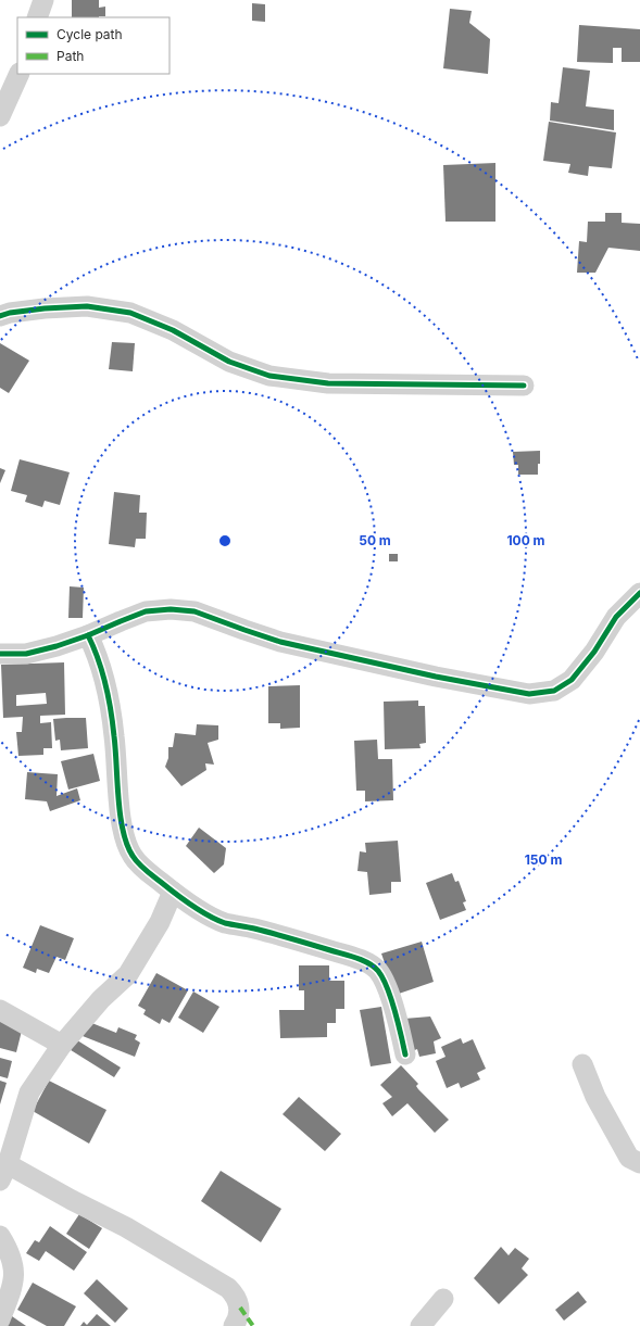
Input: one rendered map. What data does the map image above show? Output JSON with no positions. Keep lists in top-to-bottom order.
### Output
{
  "legend": ["Cycle path", "Path"],
  "rings": ["50 m", "100 m", "150 m"]
}
